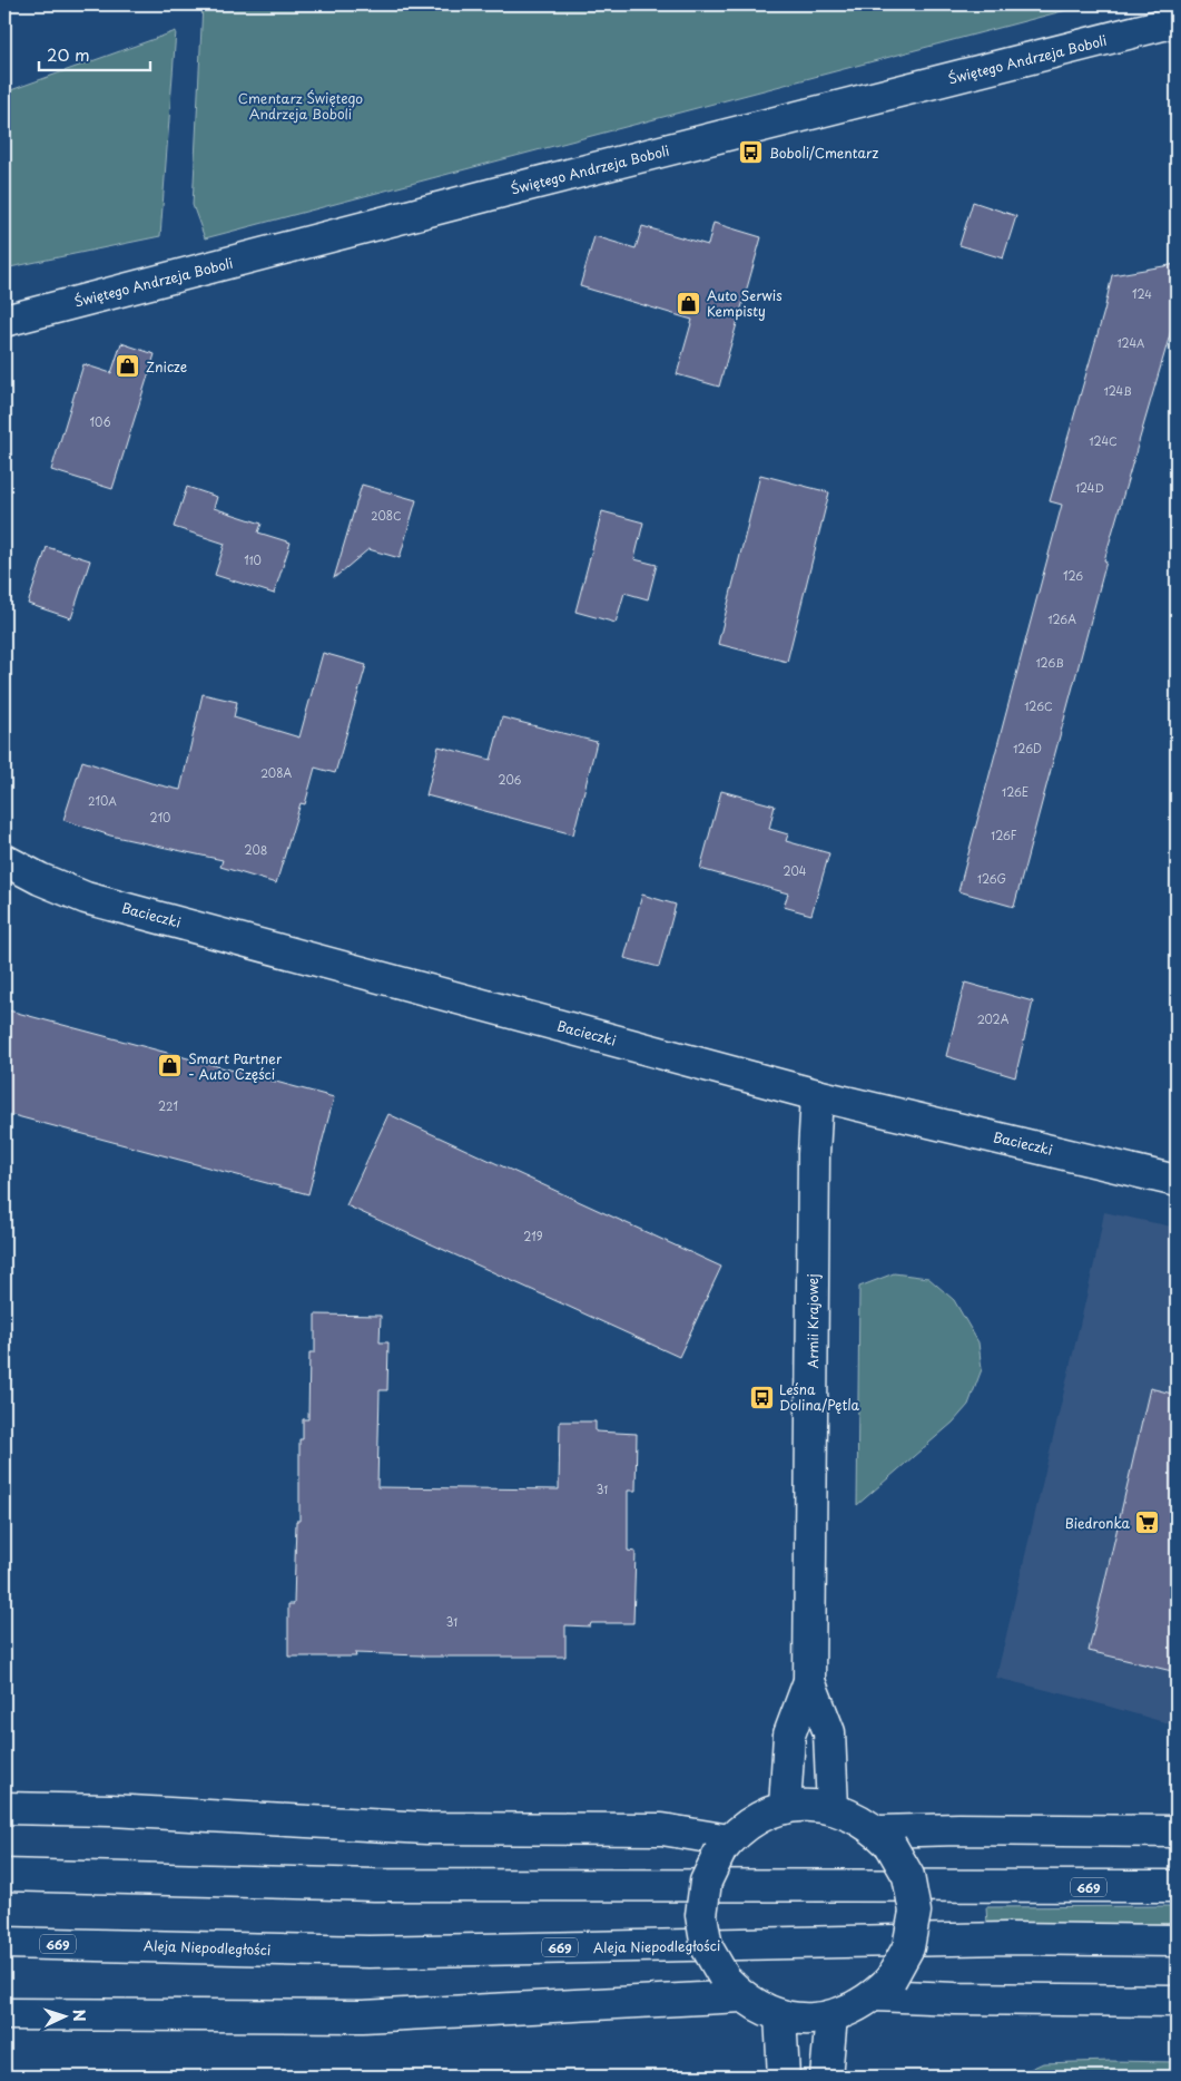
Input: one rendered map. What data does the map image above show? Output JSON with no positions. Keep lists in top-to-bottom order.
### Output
{
  "streets": {
    "street": [
      "Świętego Andrzeja Boboli",
      "Bacieczki",
      "Armii Krajowej",
      "669",
      "Aleja Niepodległości"
    ]
  },
  "crossings": [
    ["Bacieczki", "Armii Krajowej"]
  ],
  "parks": ["Cmentarz Świętego Andrzeja Boboli"],
  "places": {
    "bus stop": ["Boboli/Cmentarz", "Leśna Dolina/Pętla"],
    "shop": ["Auto Serwis Kempisty", "Znicze", "Smart Partner - Auto Części"],
    "supermarket": ["Biedronka"]
  },
  "house_numbers": [
    "124",
    "124A",
    "124B",
    "106",
    "124C",
    "124D",
    "208C",
    "110",
    "126",
    "126A",
    "126B",
    "126C",
    "126D",
    "208A",
    "206",
    "126E",
    "210A",
    "210",
    "126F",
    "208",
    "204",
    "126G",
    "202A",
    "221",
    "219",
    "31",
    "31"
  ],
  "scale_bar": "20 m",
  "north": "right"
}
